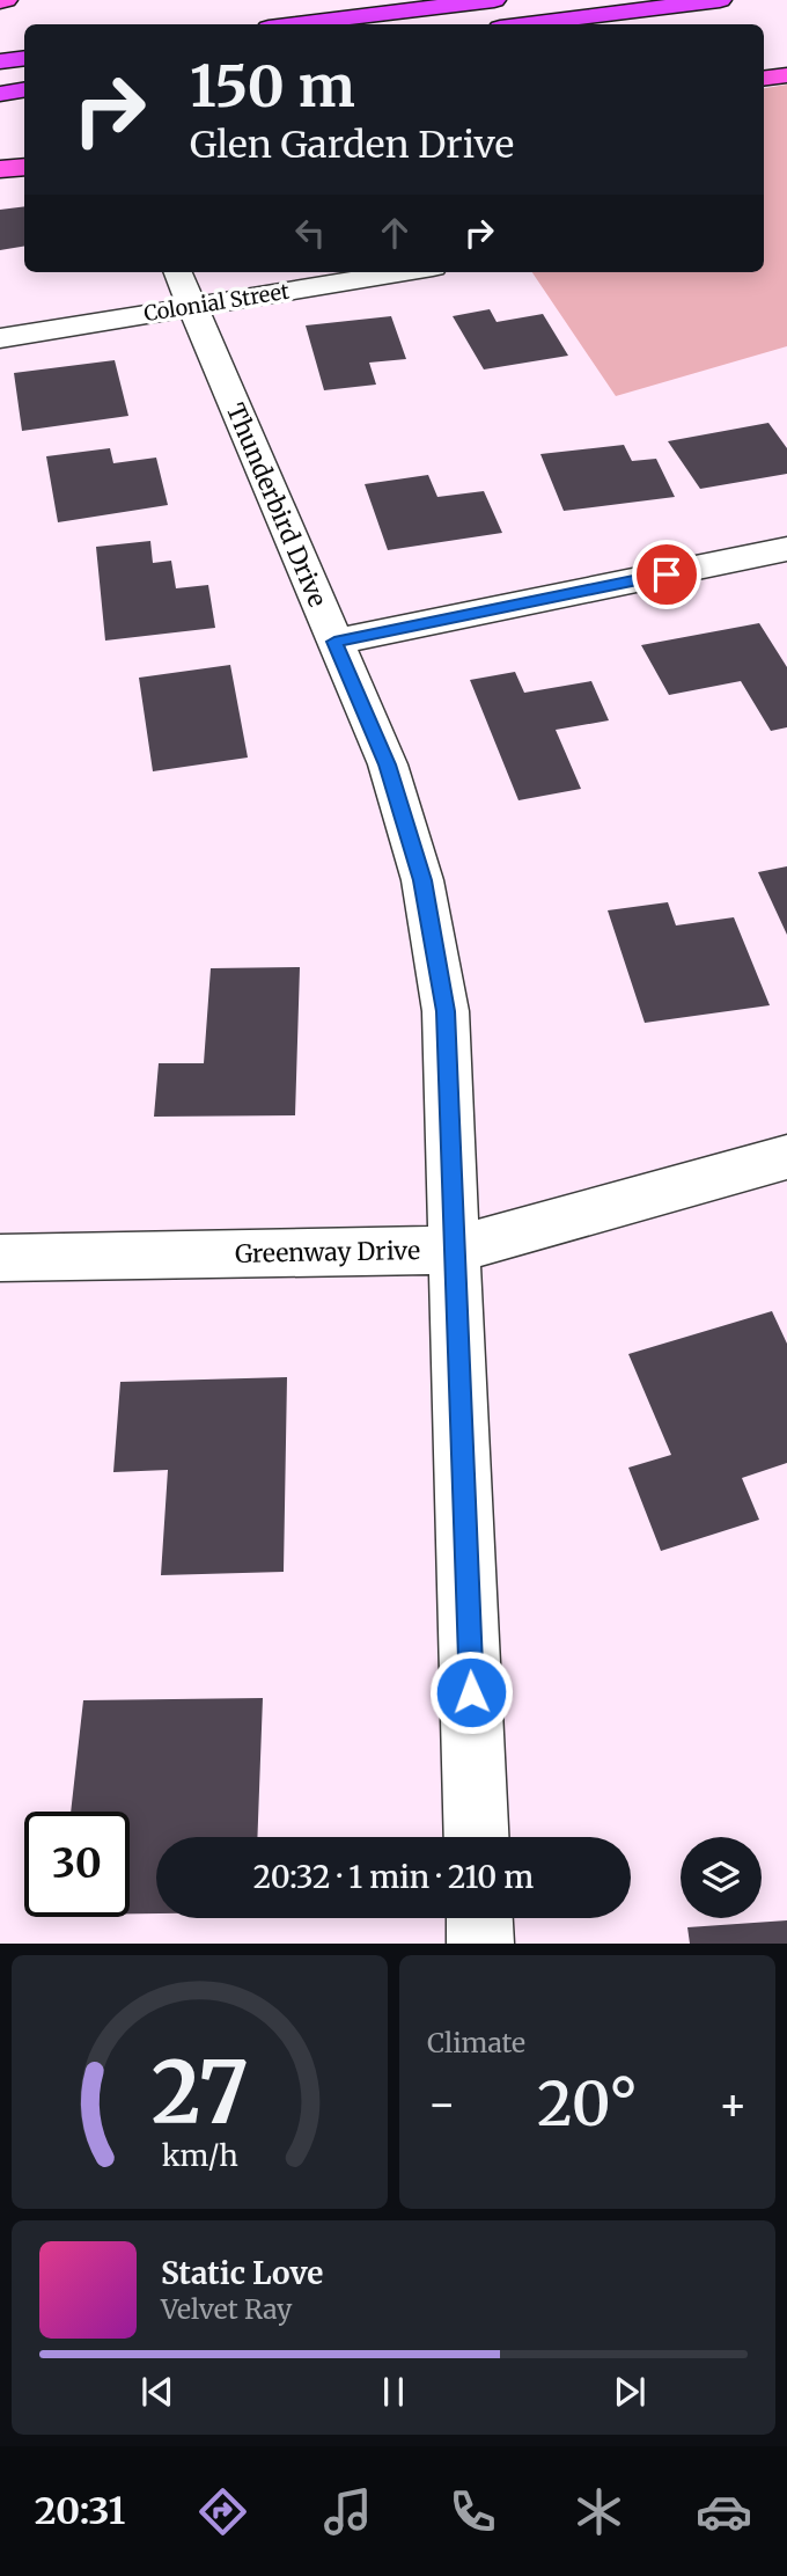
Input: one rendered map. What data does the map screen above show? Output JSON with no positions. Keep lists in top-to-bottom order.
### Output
{
  "streets": {
    "street": ["Colonial Street", "Thunderbird Drive", "Greenway Drive"]
  },
  "crossings": [
    ["Colonial Street", "Thunderbird Drive"],
    ["Thunderbird Drive", "Greenway Drive"]
  ],
  "page": {
    "turn": ["150 m", "Glen Garden Drive"],
    "limit": "30",
    "trip": "20:32 · 1 min · 210 m",
    "tile": "Climate",
    "heat": ["−", "20°", "+"],
    "song": ["Static Love", "Velvet Ray"],
    "tabs": "20:31",
    "gauge": ["27", "km/h"]
  }
}
